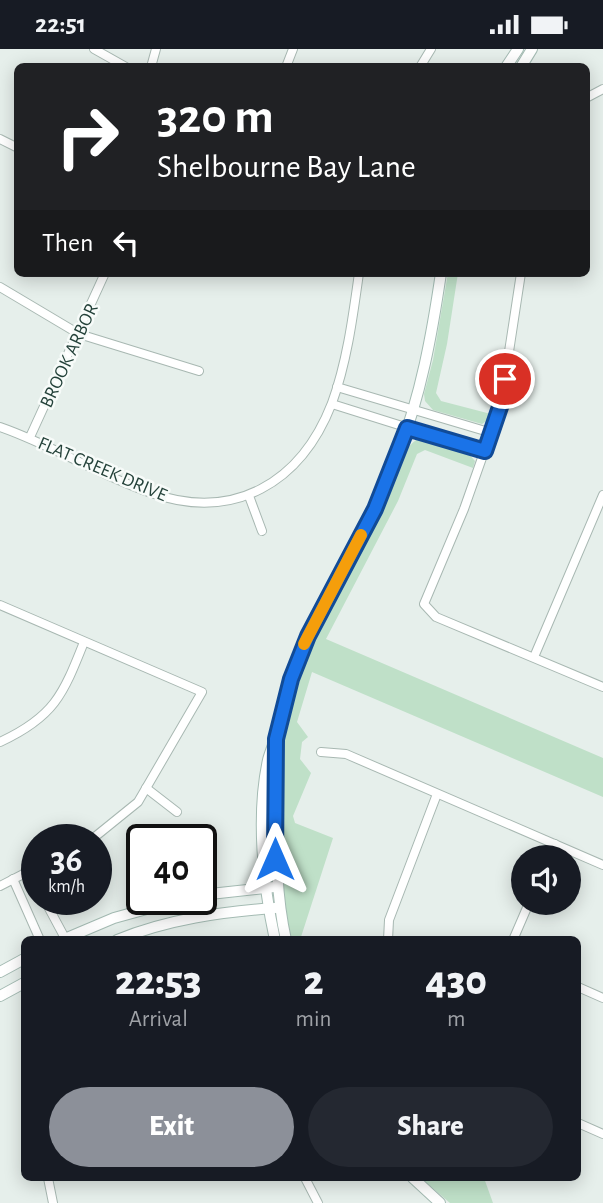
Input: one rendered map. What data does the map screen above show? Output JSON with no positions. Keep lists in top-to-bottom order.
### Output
{
  "streets": {
    "street": ["BROOK ARBOR", "FLAT CREEK DRIVE"]
  },
  "crossings": [
    ["BROOK ARBOR", "FLAT CREEK DRIVE"]
  ],
  "page": {
    "status": "22:51",
    "turn": ["320 m", "Shelbourne Bay Lane"],
    "then": "Then",
    "speed": "36 km/h",
    "limit": "40",
    "eta": [
      "22:53",
      "Arrival",
      "2",
      "min",
      "430",
      "m"
    ],
    "buttons": ["Exit", "Share"]
  }
}
